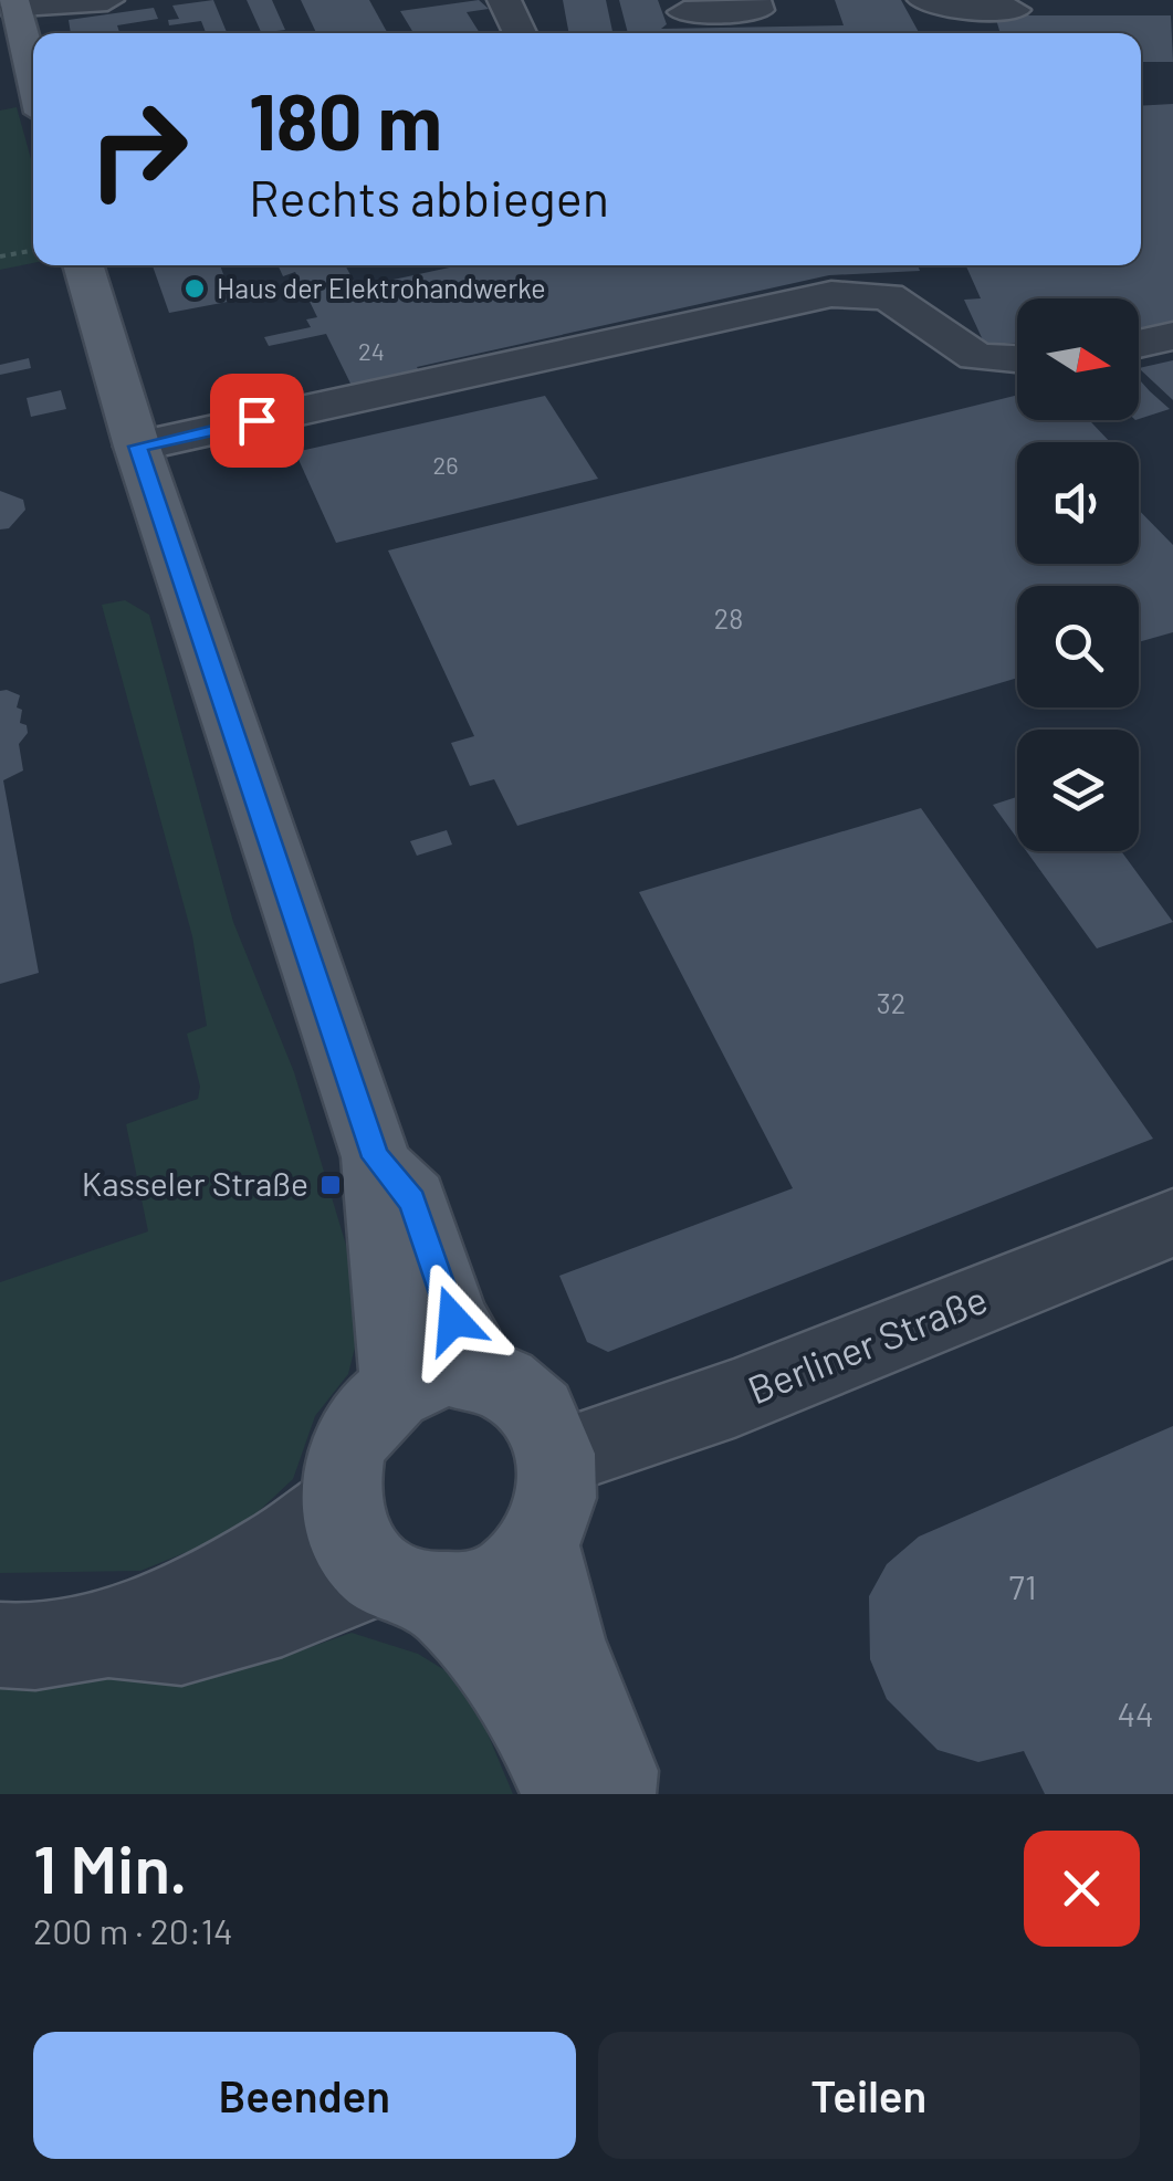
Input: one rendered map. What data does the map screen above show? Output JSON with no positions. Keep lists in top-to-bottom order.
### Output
{
  "streets": {
    "street": ["Berliner Straße"]
  },
  "places": {
    "other": ["Haus der Elektrohandwerke"],
    "transit": ["Kasseler Straße"]
  },
  "house_numbers": [
    "24",
    "26",
    "28",
    "32",
    "71",
    "44"
  ],
  "north": "right",
  "page": {
    "turn": ["180 m", "Rechts abbiegen"],
    "heading": ["1 Min.", "200 m · 20:14"],
    "buttons": ["Beenden", "Teilen"]
  }
}
